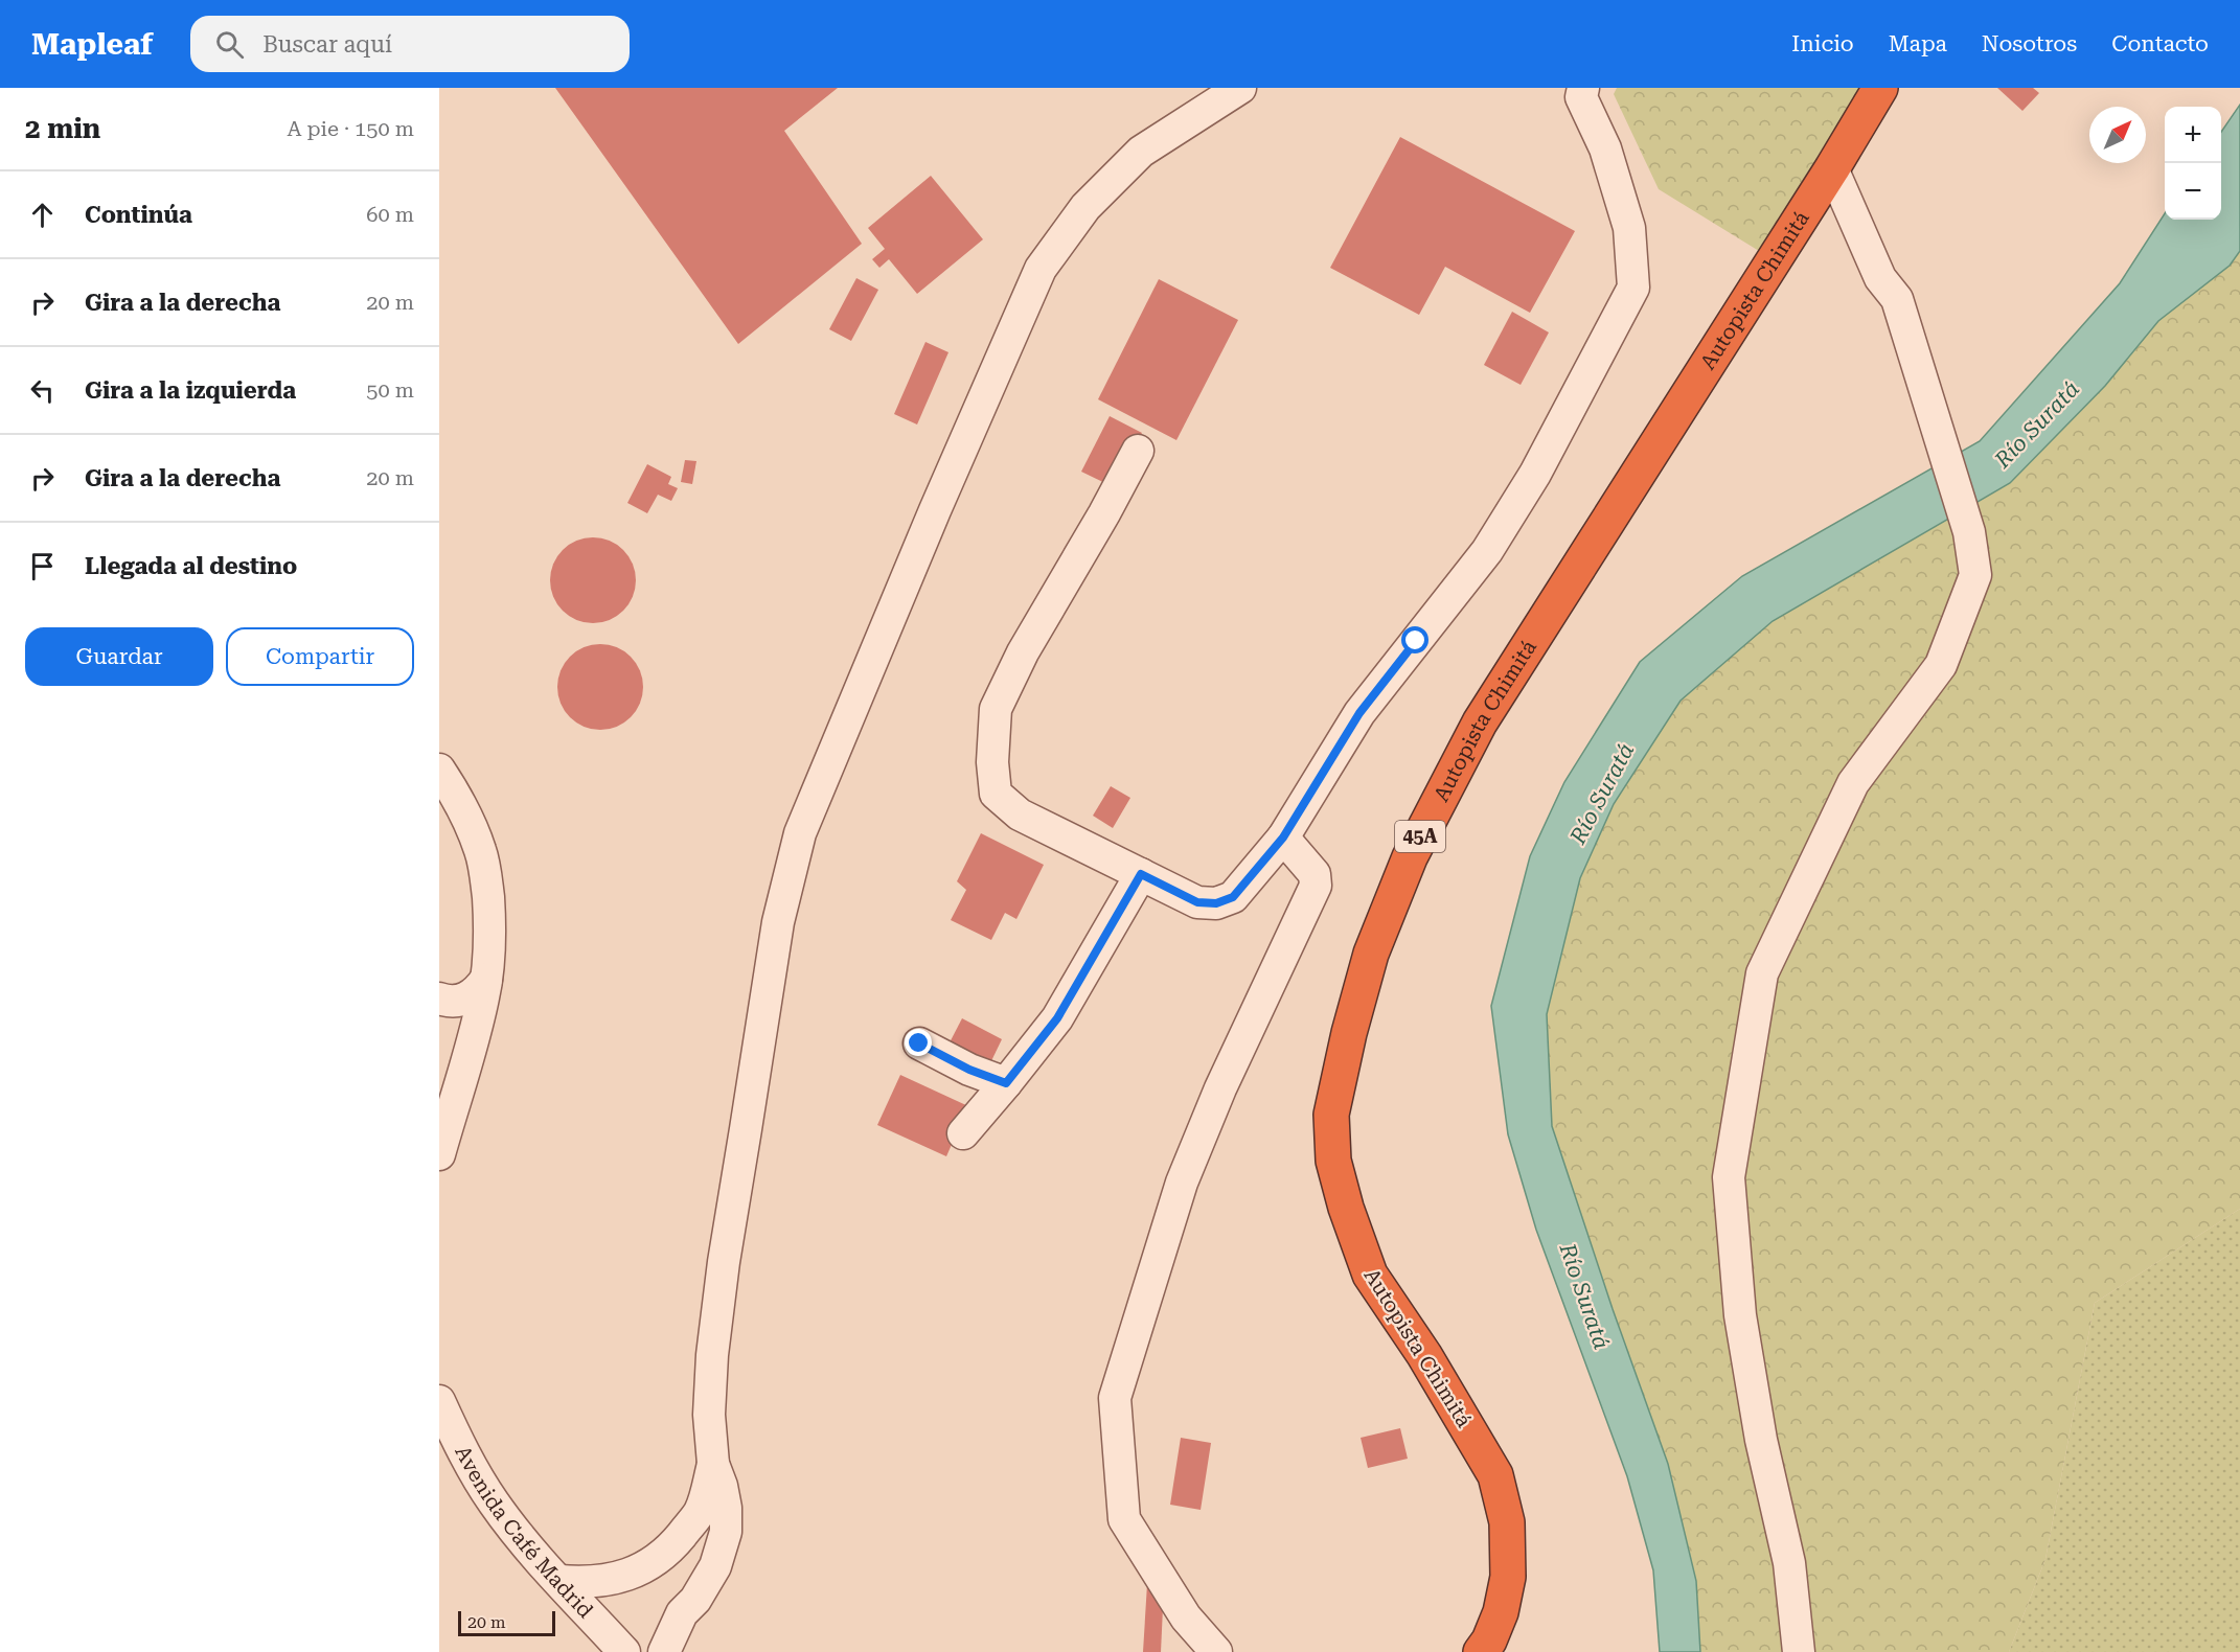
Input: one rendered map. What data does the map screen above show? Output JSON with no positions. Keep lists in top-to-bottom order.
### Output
{
  "streets": {
    "highway": ["Autopista Chimitá", "45A"],
    "street": ["Avenida Café Madrid"]
  },
  "water": ["Río Suratá"],
  "scale_bar": "20 m",
  "north": "top right",
  "page": {
    "header": "Mapleaf",
    "search": "Buscar aquí",
    "nav": [
      "Inicio",
      "Mapa",
      "Nosotros",
      "Contacto"
    ],
    "heading": ["2 min", "A pie · 150 m"],
    "map_buttons": ["+", "−"],
    "list": [
      ["Continúa", "60 m"],
      ["Gira a la derecha", "20 m"],
      ["Gira a la izquierda", "50 m"],
      ["Gira a la derecha", "20 m"],
      "Llegada al destino"
    ],
    "buttons": ["Guardar", "Compartir"],
    "scale": "20 m"
  }
}
